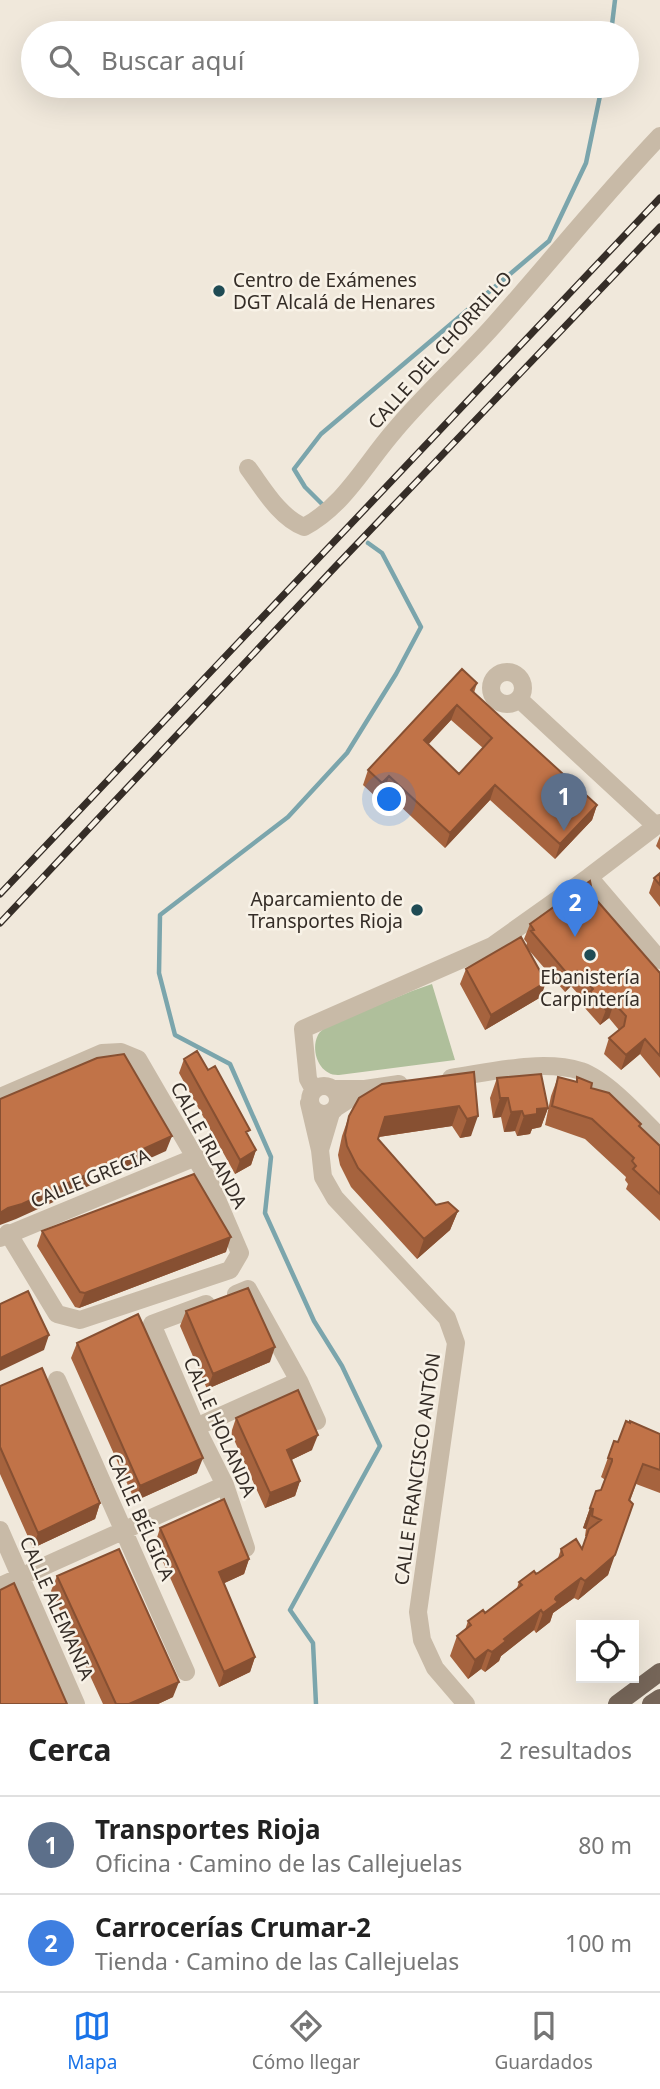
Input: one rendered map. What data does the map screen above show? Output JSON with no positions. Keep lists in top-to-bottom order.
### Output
{
  "streets": {
    "street": [
      "CALLE DEL CHORRILLO",
      "CALLE IRLANDA",
      "CALLE GRECIA",
      "CALLE HOLANDA",
      "CALLE FRANCISCO ANTÓN",
      "CALLE BÉLGICA",
      "CALLE ALEMANIA"
    ]
  },
  "crossings": [
    ["CALLE IRLANDA", "CALLE GRECIA"]
  ],
  "places": ["Centro de Exámenes DGT Alcalá de Henares", "Aparcamiento de Transportes Rioja", "Ebanistería Carpintería"],
  "page": {
    "search": "Buscar aquí",
    "pins": ["1", "2"],
    "heading": ["Cerca", "2 resultados"],
    "list": [
      {
        "mark": "1",
        "name": "Transportes Rioja",
        "note": "Oficina · Camino de las Callejuelas",
        "value": "80 m"
      },
      {
        "mark": "2",
        "name": "Carrocerías Crumar-2",
        "note": "Tienda · Camino de las Callejuelas",
        "value": "100 m"
      }
    ],
    "nav": ["Mapa", "Cómo llegar", "Guardados"]
  }
}
